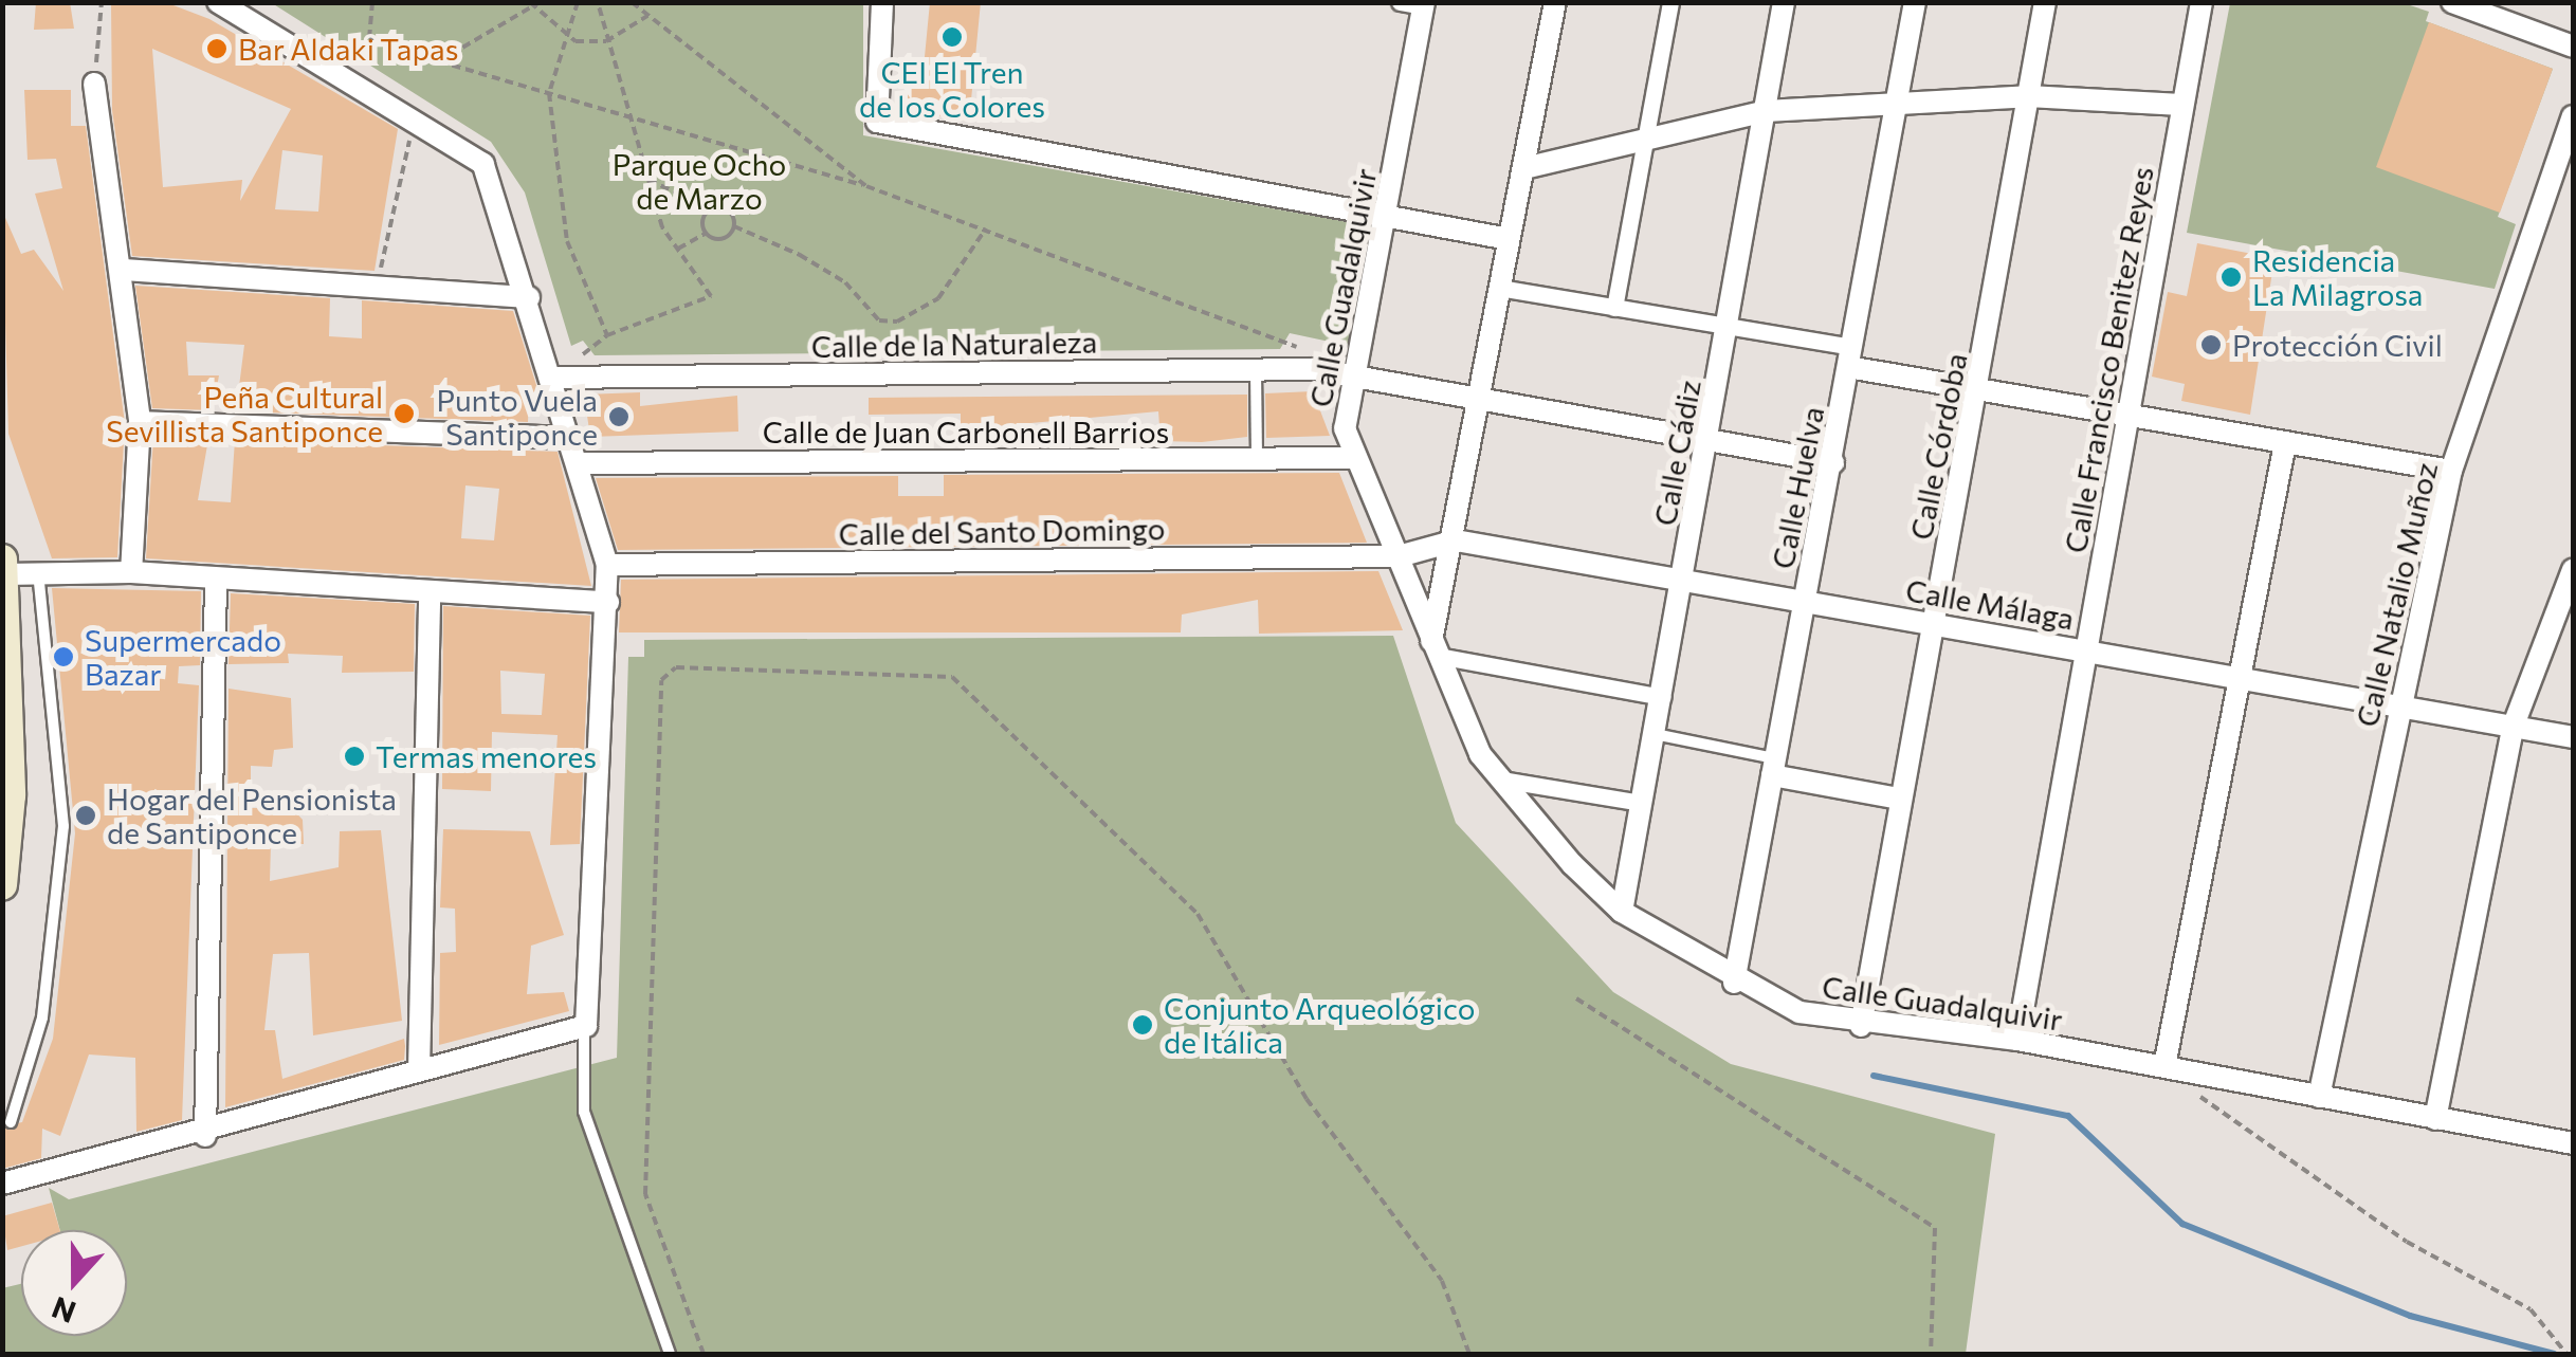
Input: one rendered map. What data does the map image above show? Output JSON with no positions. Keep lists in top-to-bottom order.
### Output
{
  "streets": {
    "street": [
      "Calle Guadalquivir",
      "Calle de la Naturaleza",
      "Calle Francisco Benitez Reyes",
      "Calle de Juan Carbonell Barrios",
      "Calle Córdoba",
      "Calle Cádiz",
      "Calle Huelva",
      "Calle del Santo Domingo",
      "Calle Natalio Muñoz",
      "Calle Málaga"
    ]
  },
  "crossings": [
    ["Calle Guadalquivir", "Calle de la Naturaleza"],
    ["Calle Guadalquivir", "Calle Francisco Benitez Reyes"],
    ["Calle Guadalquivir", "Calle de Juan Carbonell Barrios"],
    ["Calle Guadalquivir", "Calle Córdoba"],
    ["Calle Guadalquivir", "Calle Cádiz"],
    ["Calle Guadalquivir", "Calle Huelva"],
    ["Calle Guadalquivir", "Calle del Santo Domingo"],
    ["Calle Guadalquivir", "Calle Natalio Muñoz"],
    ["Calle Guadalquivir", "Calle Málaga"],
    ["Calle de la Naturaleza", "Calle Cádiz"],
    ["Calle de la Naturaleza", "Calle Huelva"],
    ["Calle Francisco Benitez Reyes", "Calle Málaga"],
    ["Calle Córdoba", "Calle Málaga"],
    ["Calle Cádiz", "Calle Málaga"],
    ["Calle Huelva", "Calle Málaga"],
    ["Calle del Santo Domingo", "Calle Málaga"],
    ["Calle Natalio Muñoz", "Calle Málaga"]
  ],
  "parks": ["Parque Ocho de Marzo"],
  "places": [
    "CEI El Tren de los Colores",
    "Bar Aldaki Tapas",
    "Residencia La Milagrosa",
    "Protección Civil",
    "Peña Cultural Sevillista Santiponce",
    "Punto Vuela Santiponce",
    "Supermercado Bazar",
    "Termas menores",
    "Hogar del Pensionista de Santiponce",
    "Conjunto Arqueológico de Itálica"
  ],
  "north": "bottom"
}
